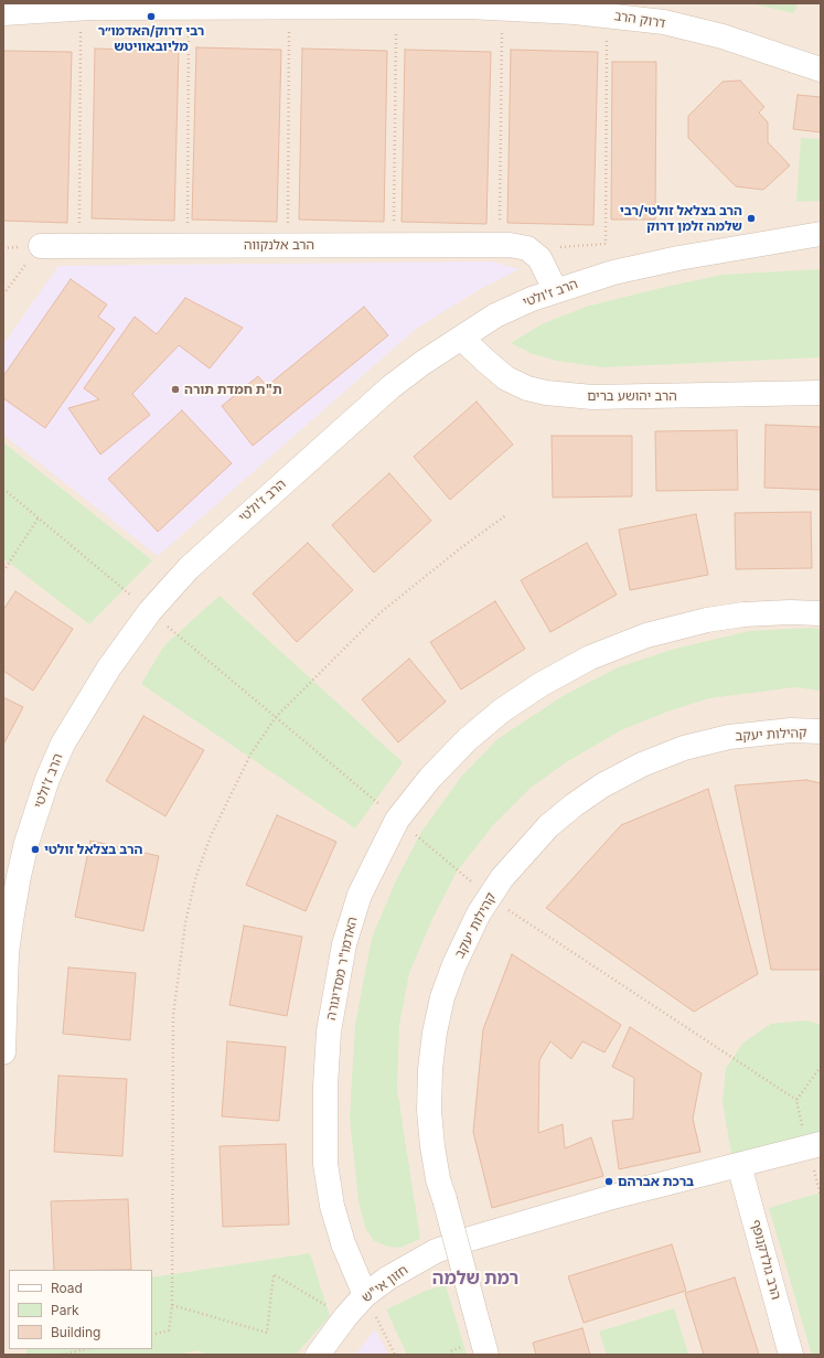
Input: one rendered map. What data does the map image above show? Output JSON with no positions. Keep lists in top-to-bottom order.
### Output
{
  "streets": {
    "street": [
      "דרוק הרב",
      "הרב אלנקווה",
      "הרב ז'ולטי",
      "הרב יהושע ברים",
      "קהילות יעקב",
      "האדמו\"ר מסדיגורה",
      "הרב גולדקנופף",
      "חזון אי\"ש"
    ]
  },
  "crossings": [
    ["הרב ז'ולטי", "הרב יהושע ברים"],
    ["האדמו\"ר מסדיגורה", "חזון אי\"ש"],
    ["הרב גולדקנופף", "חזון אי\"ש"]
  ],
  "districts": ["רמת שלמה"],
  "places": [
    "רבי דרוק/האדמו״ר מליובאוויטש",
    "הרב בצלאל זולטי/רבי שלמה זלמן דרוק",
    "ת\"ת חמדת תורה",
    "הרב בצלאל זולטי",
    "ברכת אברהם"
  ],
  "legend": ["Road", "Park", "Building"]
}
